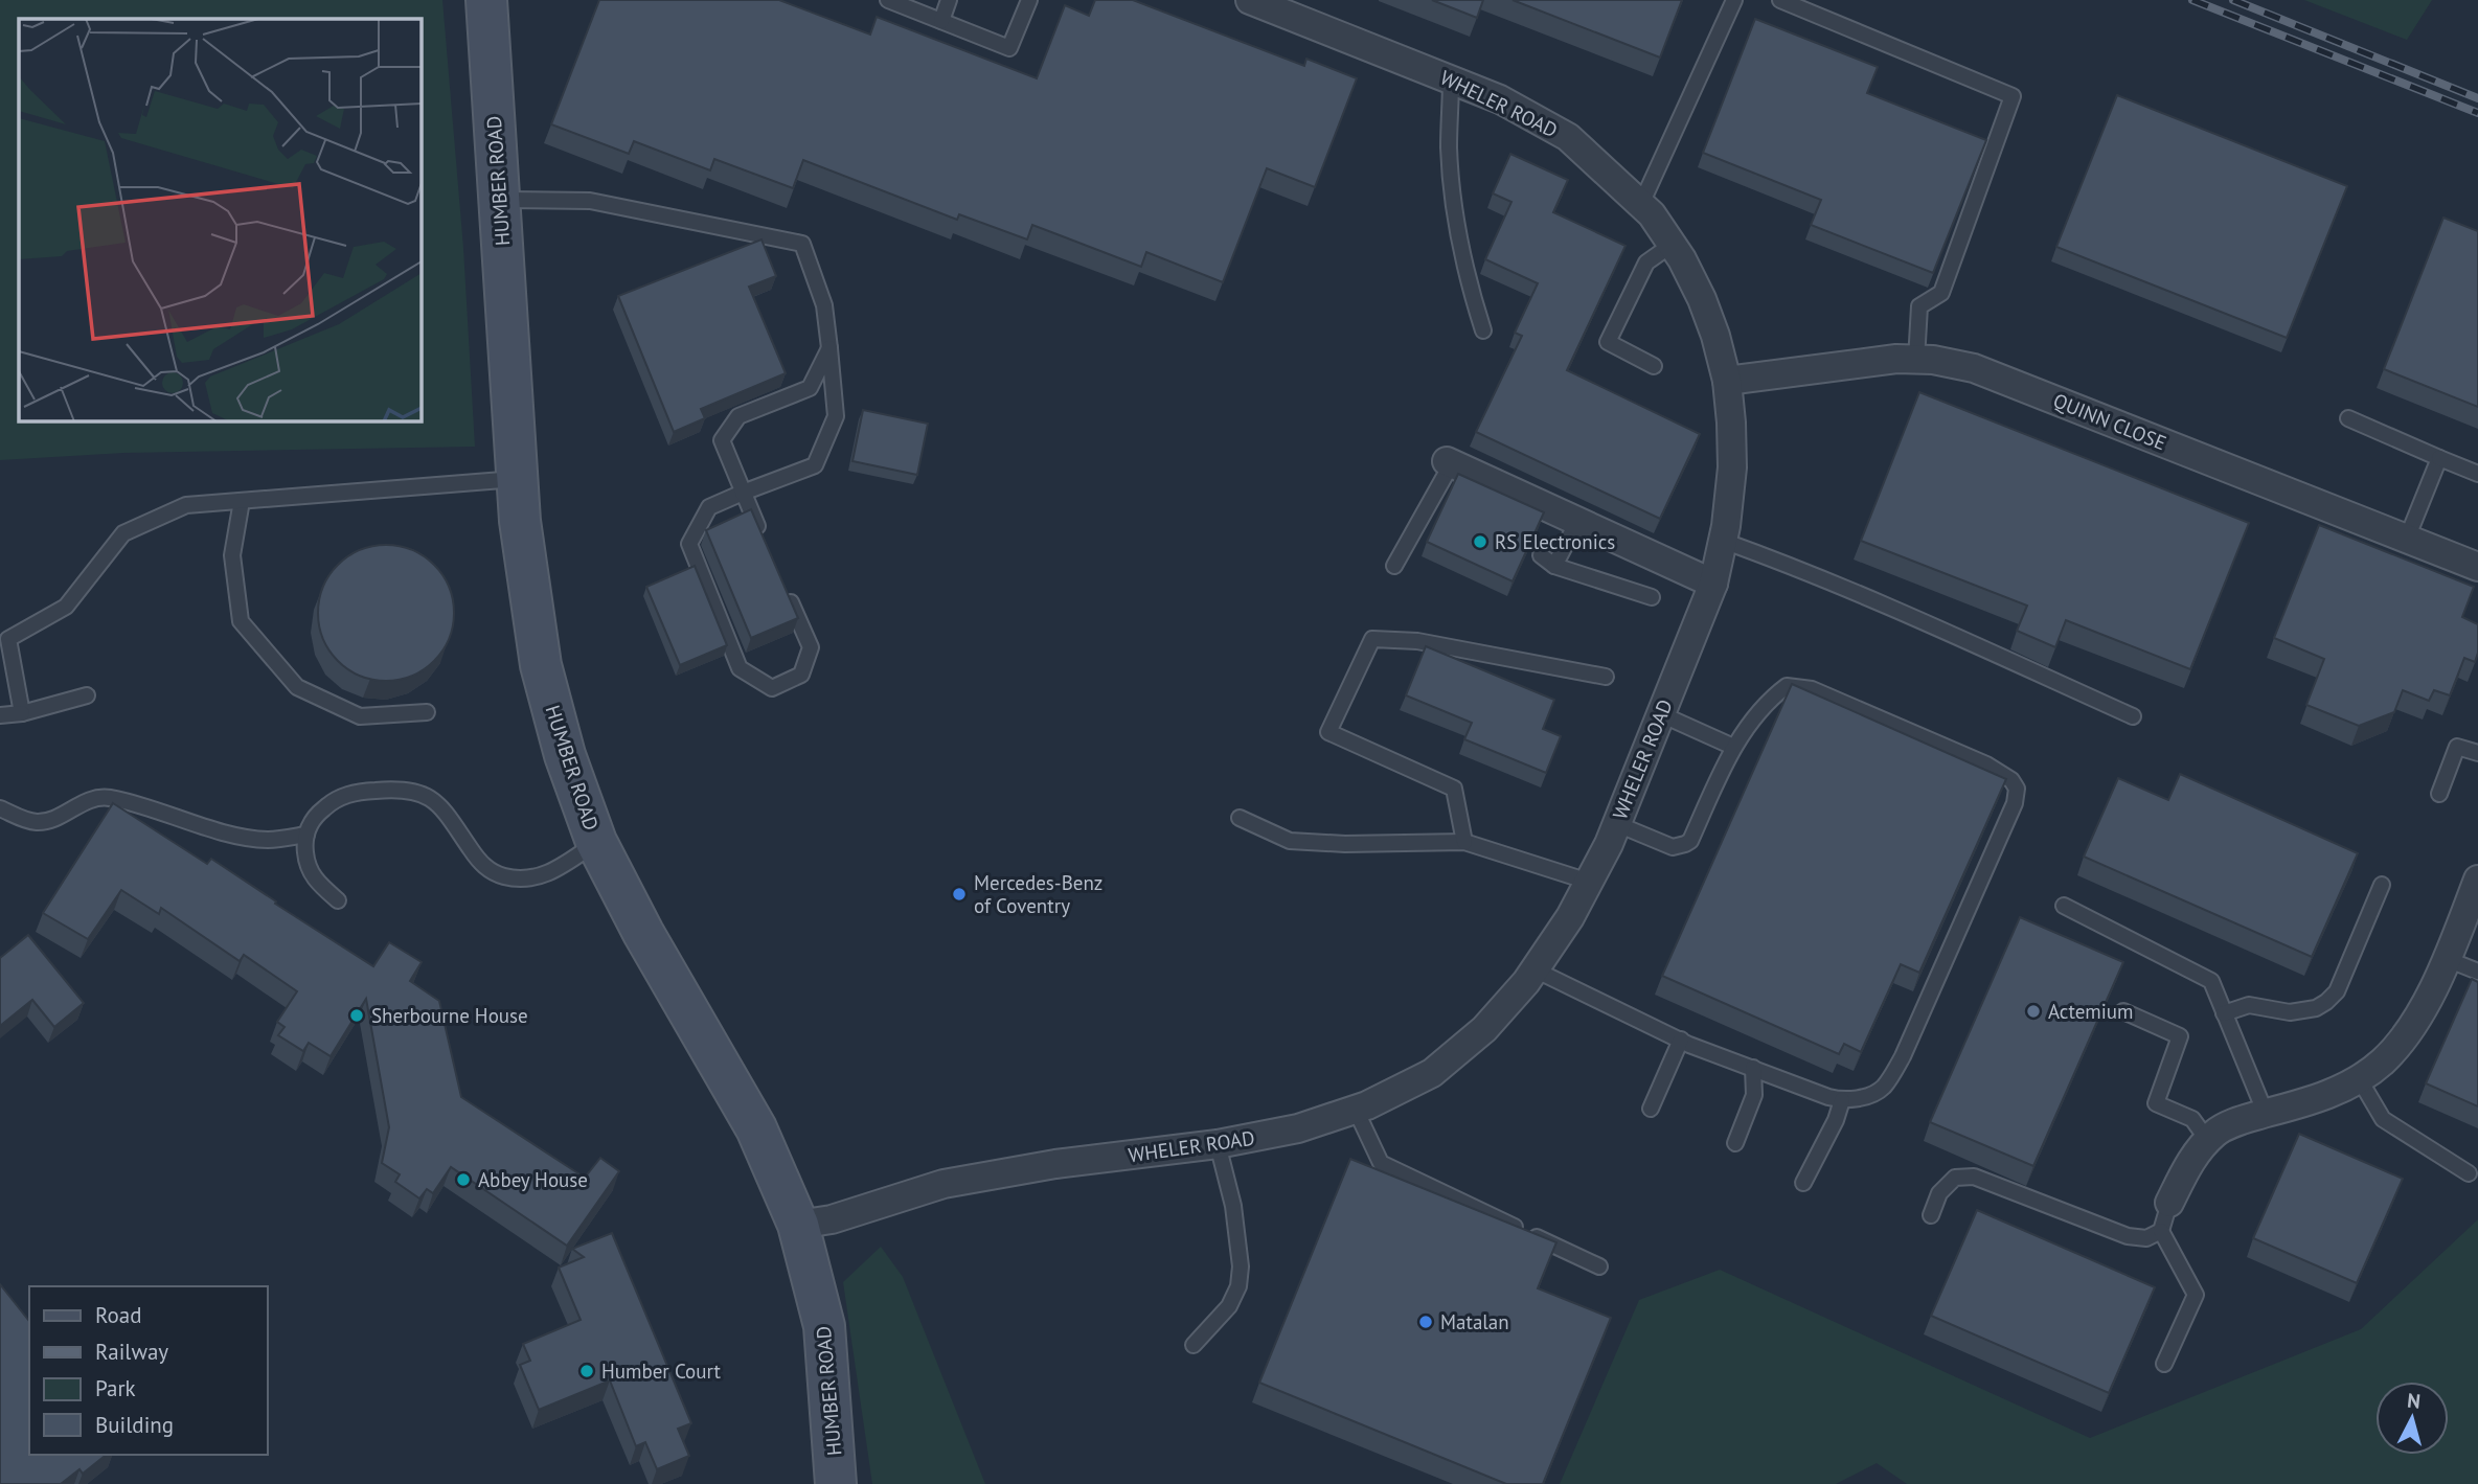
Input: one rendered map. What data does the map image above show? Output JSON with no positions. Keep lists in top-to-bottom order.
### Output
{
  "streets": {
    "main road": ["HUMBER ROAD"],
    "street": ["WHELER ROAD", "QUINN CLOSE"]
  },
  "crossings": [
    ["WHELER ROAD", "HUMBER ROAD"],
    ["WHELER ROAD", "QUINN CLOSE"]
  ],
  "places": [
    "RS Electronics",
    "Mercedes-Benz of Coventry",
    "Actemium",
    "Sherbourne House",
    "Abbey House",
    "Matalan",
    "Humber Court"
  ],
  "legend": [
    "Road",
    "Railway",
    "Park",
    "Building"
  ],
  "north": "top"
}
